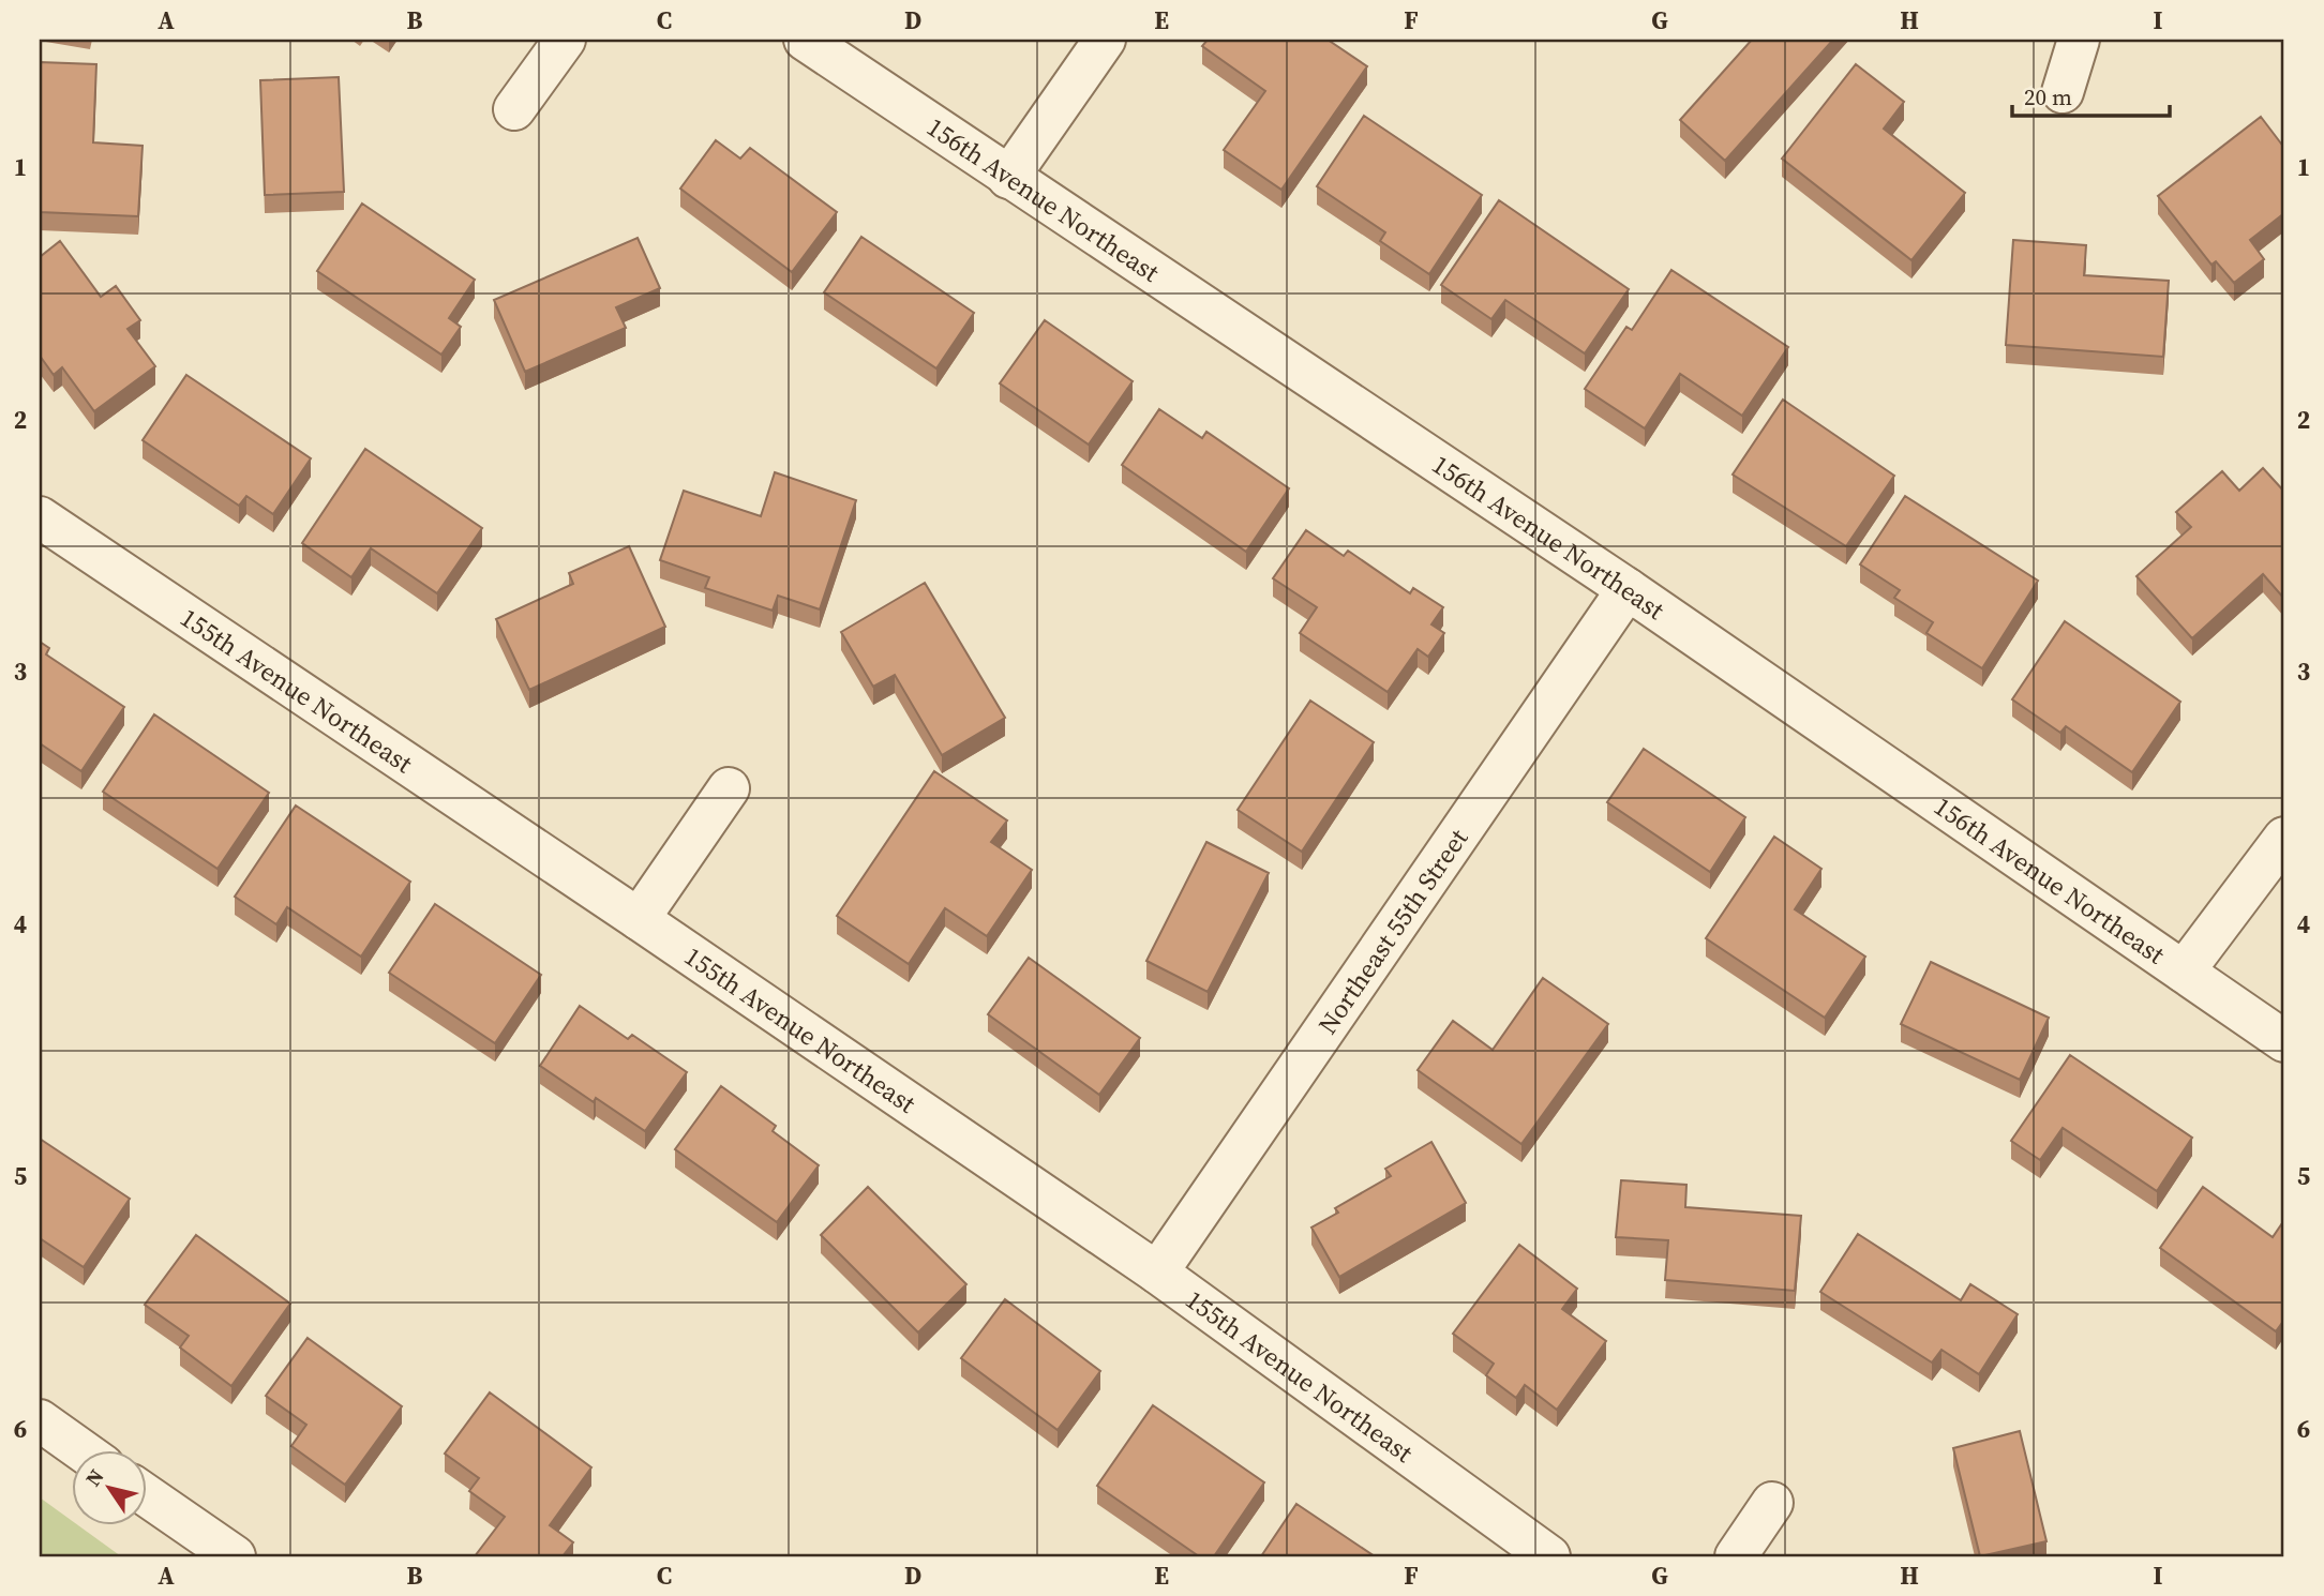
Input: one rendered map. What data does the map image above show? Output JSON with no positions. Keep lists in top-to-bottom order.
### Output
{
  "streets": {
    "street": ["156th Avenue Northeast", "155th Avenue Northeast", "Northeast 55th Street"]
  },
  "crossings": [
    ["156th Avenue Northeast", "Northeast 55th Street"],
    ["155th Avenue Northeast", "Northeast 55th Street"]
  ],
  "scale_bar": "20 m",
  "north": "top left",
  "grid": {
    "columns": [
      "A",
      "B",
      "C",
      "D",
      "E",
      "F",
      "G",
      "H",
      "I"
    ],
    "rows": [
      "1",
      "2",
      "3",
      "4",
      "5",
      "6"
    ]
  }
}
